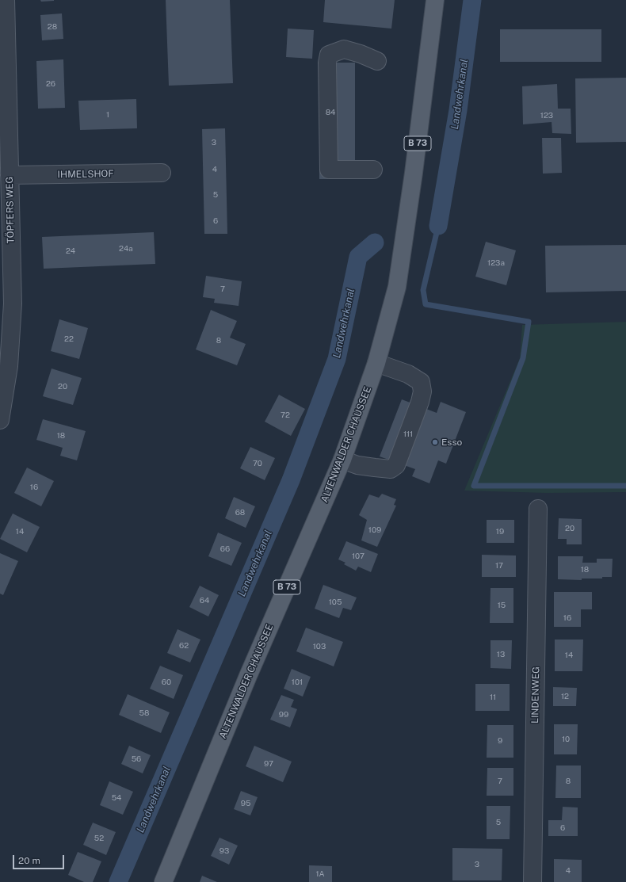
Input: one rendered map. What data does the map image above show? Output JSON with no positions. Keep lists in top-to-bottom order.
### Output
{
  "streets": {
    "main road": ["B 73", "ALTENWALDER CHAUSSEE"],
    "street": ["IHMELSHOF", "TÖPFERS WEG", "LINDENWEG"]
  },
  "crossings": [
    ["IHMELSHOF", "TÖPFERS WEG"]
  ],
  "water": ["Landwehrkanal"],
  "places": ["Esso"],
  "house_numbers": [
    "28",
    "26",
    "84",
    "1",
    "123",
    "3",
    "4",
    "5",
    "6",
    "24a",
    "24",
    "123a",
    "7",
    "22",
    "8",
    "20",
    "72",
    "111",
    "18",
    "70",
    "16",
    "68",
    "20",
    "109",
    "14",
    "19",
    "66",
    "107",
    "17",
    "18",
    "64",
    "105",
    "15",
    "16",
    "62",
    "103",
    "13",
    "14",
    "60",
    "101",
    "12",
    "11",
    "58",
    "99",
    "10",
    "9",
    "56",
    "97",
    "7",
    "8",
    "54",
    "95",
    "5",
    "6",
    "52",
    "93",
    "3",
    "4",
    "1A"
  ],
  "scale_bar": "20 m"
}
